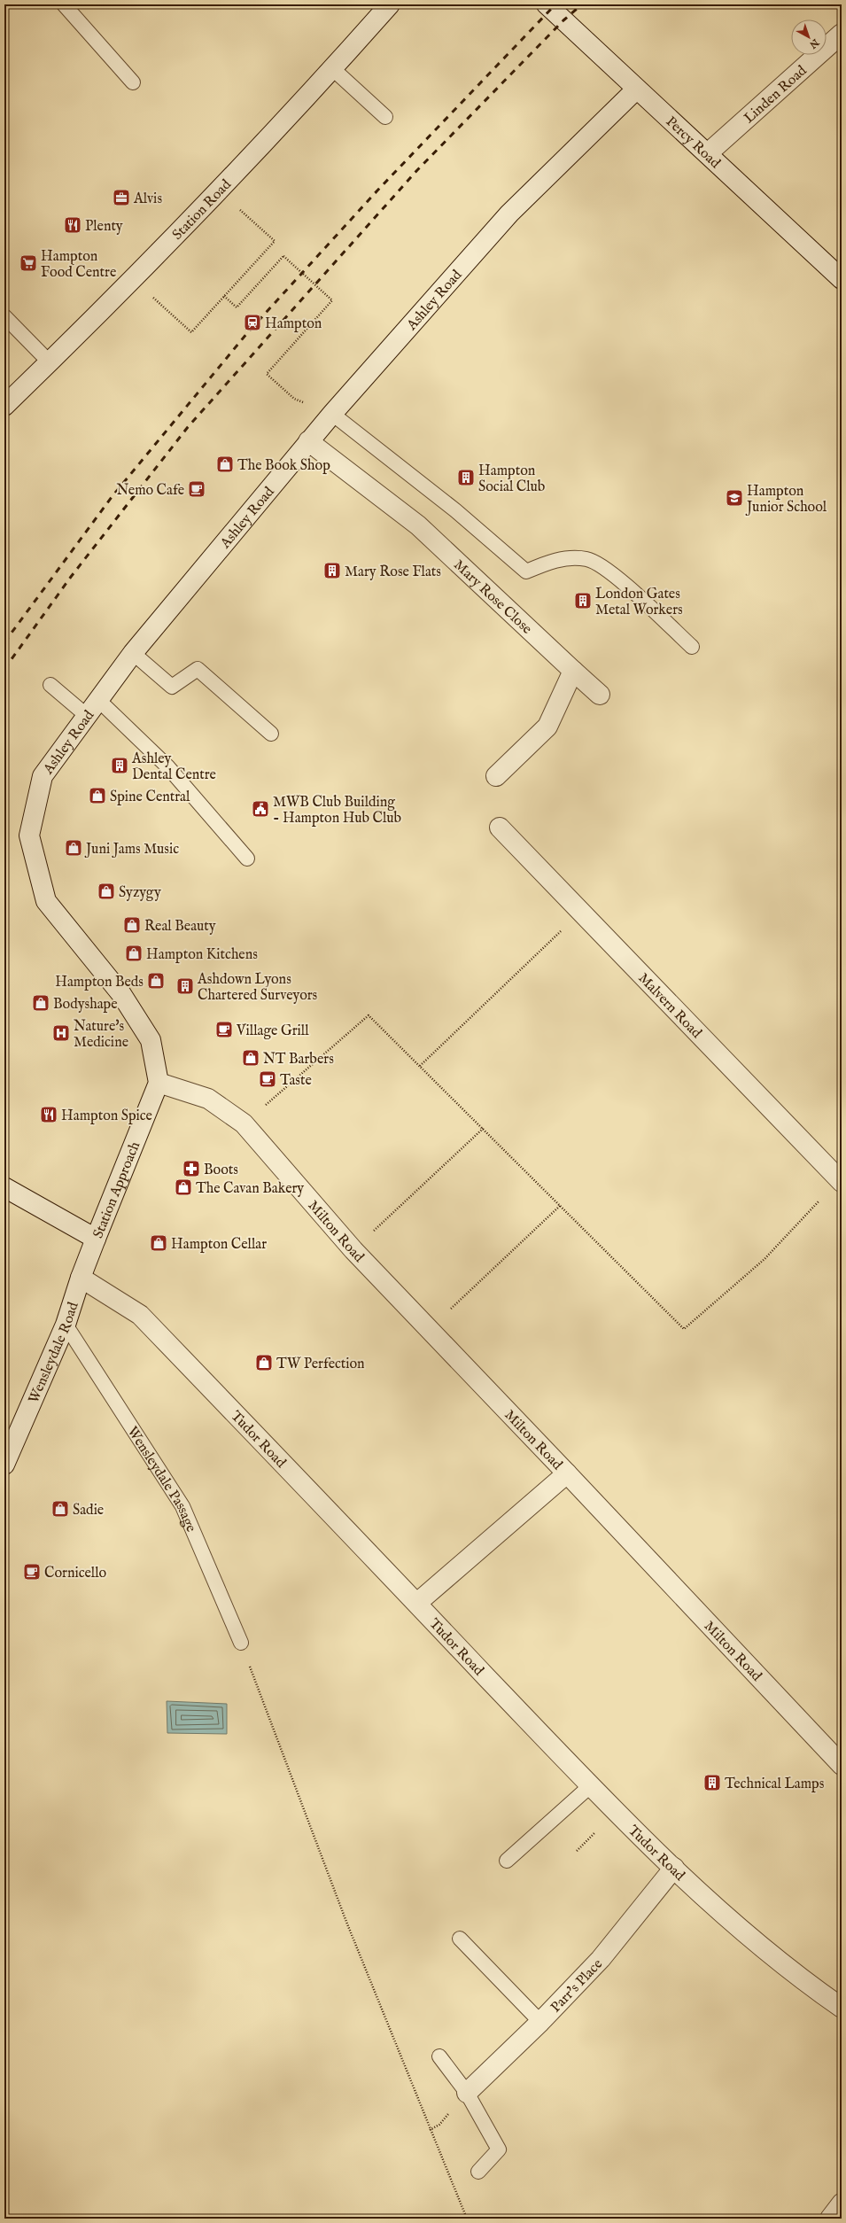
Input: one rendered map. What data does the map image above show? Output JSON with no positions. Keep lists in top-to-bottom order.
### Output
{
  "streets": {
    "street": [
      "Linden Road",
      "Percy Road",
      "Station Road",
      "Ashley Road",
      "Mary Rose Close",
      "Malvern Road",
      "Station Approach",
      "Milton Road",
      "Wensleydale Road",
      "Tudor Road",
      "Parr's Place"
    ],
    "lane": ["Wensleydale Passage"]
  },
  "crossings": [
    ["Linden Road", "Percy Road"],
    ["Percy Road", "Ashley Road"],
    ["Ashley Road", "Mary Rose Close"],
    ["Ashley Road", "Station Approach"],
    ["Ashley Road", "Milton Road"],
    ["Station Approach", "Milton Road"],
    ["Station Approach", "Wensleydale Road"],
    ["Milton Road", "Tudor Road"],
    ["Wensleydale Road", "Tudor Road"],
    ["Wensleydale Road", "Wensleydale Passage"],
    ["Tudor Road", "Parr's Place"]
  ],
  "places": {
    "office": ["Alvis"],
    "restaurant": ["Plenty", "Hampton Spice"],
    "supermarket": ["Hampton Food Centre"],
    "station": ["Hampton"],
    "shop": [
      "The Book Shop",
      "Spine Central",
      "Juni Jams Music",
      "Syzygy",
      "Real Beauty",
      "Hampton Kitchens",
      "Hampton Beds",
      "Bodyshape",
      "NT Barbers",
      "The Cavan Bakery",
      "Hampton Cellar",
      "TW Perfection",
      "Sadie"
    ],
    "building": [
      "Hampton Social Club",
      "Mary Rose Flats",
      "London Gates Metal Workers",
      "Ashley Dental Centre",
      "Ashdown Lyons Chartered Surveyors",
      "Technical Lamps"
    ],
    "cafe": [
      "Nemo Cafe",
      "Village Grill",
      "Taste",
      "Cornicello"
    ],
    "school or university": ["Hampton Junior School"],
    "public building": ["MWB Club Building - Hampton Hub Club"],
    "hospital": ["Nature's Medicine"],
    "pharmacy": ["Boots"]
  },
  "north": "bottom right"
}
